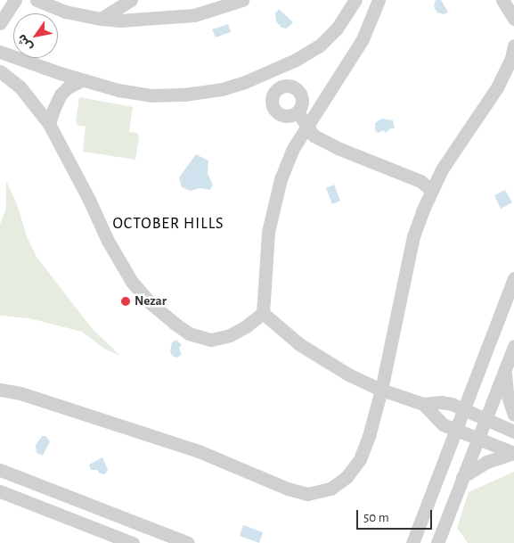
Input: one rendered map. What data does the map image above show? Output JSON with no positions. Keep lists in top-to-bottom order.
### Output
{
  "districts": ["OCTOBER HILLS"],
  "places": ["Nezar"],
  "scale_bar": "50 m",
  "north": "bottom left"
}
